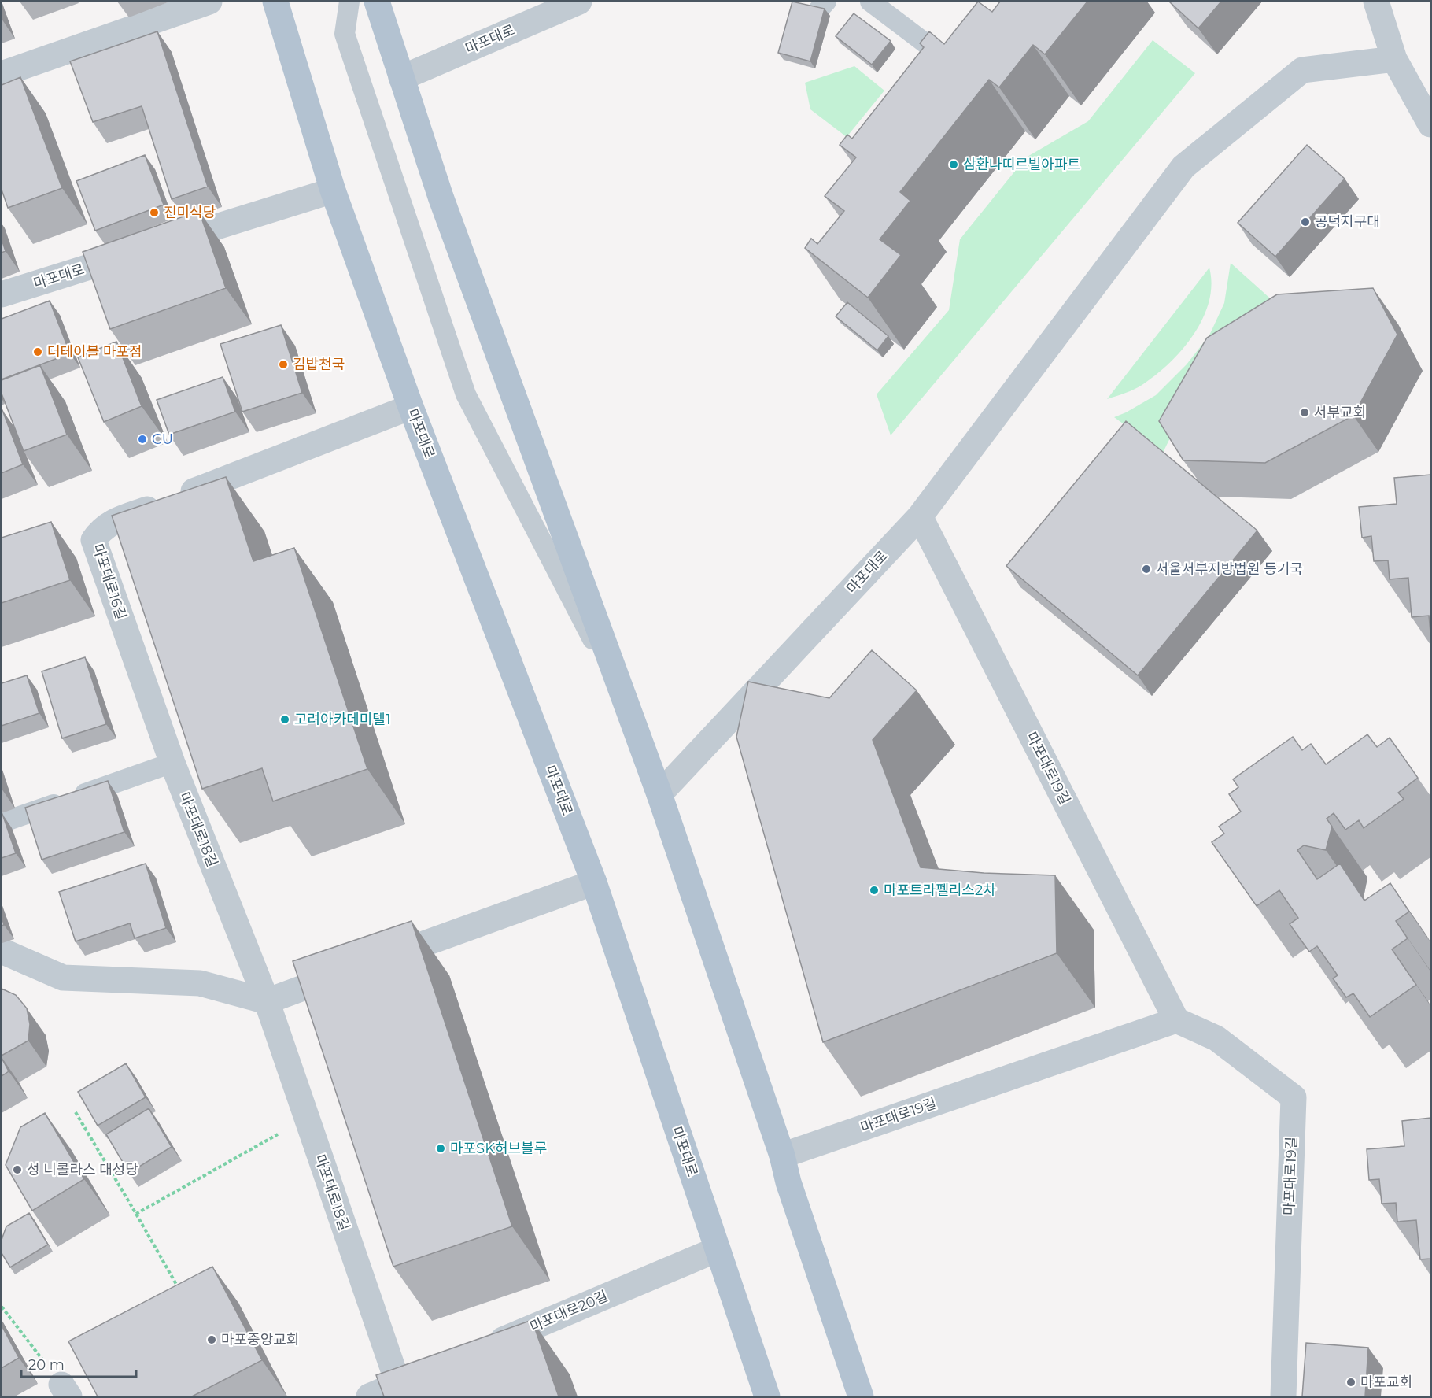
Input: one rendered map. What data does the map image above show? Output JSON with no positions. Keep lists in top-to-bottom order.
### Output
{
  "streets": {
    "main road": ["마포대로"],
    "street": [
      "마포대로16길",
      "마포대로19길",
      "마포대로18길",
      "마포대로20길"
    ]
  },
  "crossings": [
    ["마포대로", "마포대로16길"],
    ["마포대로", "마포대로19길"],
    ["마포대로", "마포대로20길"],
    ["마포대로16길", "마포대로18길"]
  ],
  "places": [
    "삼환나띠르빌아파트",
    "진미식당",
    "공덕지구대",
    "더테이블 마포점",
    "김밥천국",
    "서부교회",
    "CU",
    "서울서부지방법원 등기국",
    "고려아카데미텔1",
    "마포트라펠리스2차",
    "마포SK허브블루",
    "성 니콜라스 대성당",
    "마포중앙교회",
    "마포교회"
  ],
  "scale_bar": "20 m"
}
